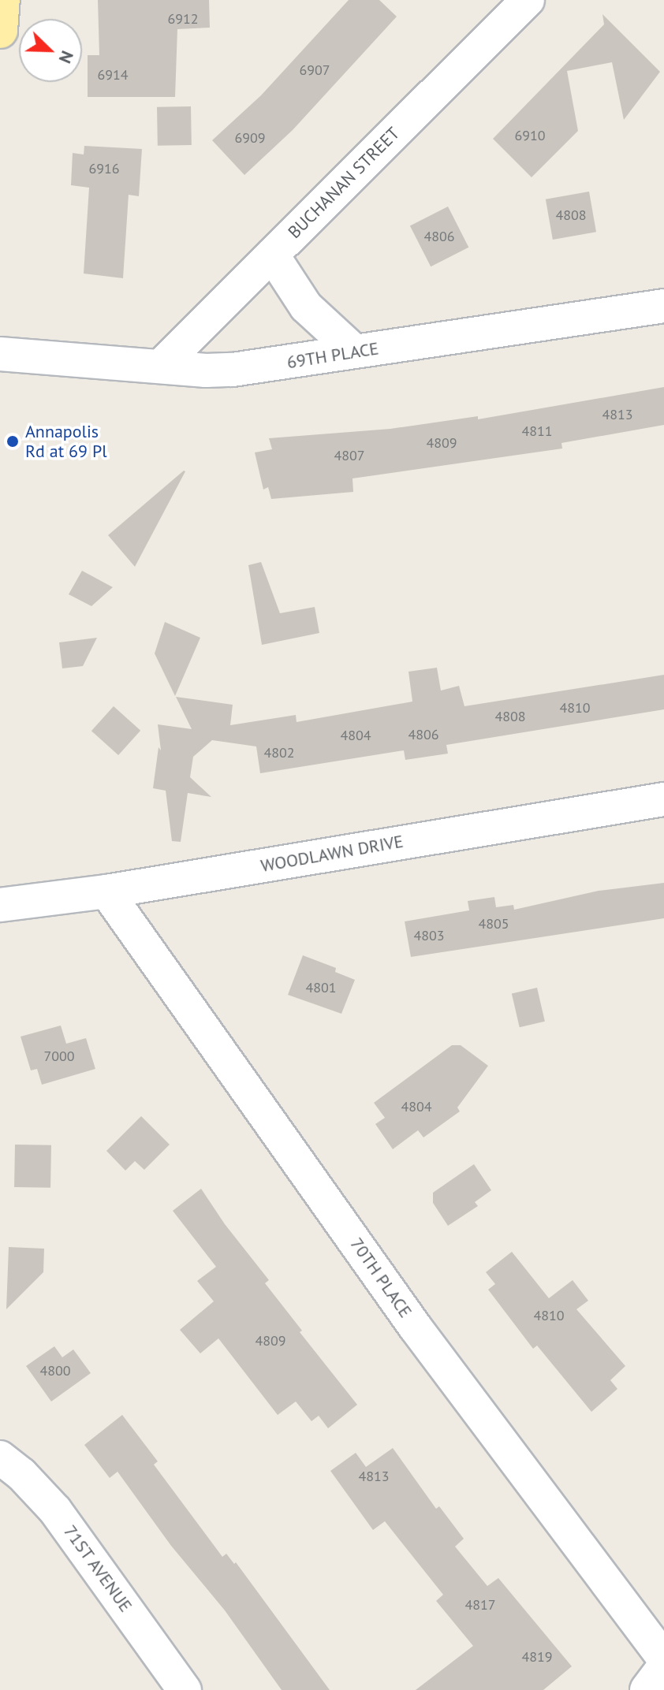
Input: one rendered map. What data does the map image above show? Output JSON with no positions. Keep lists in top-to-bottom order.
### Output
{
  "streets": {
    "street": [
      "BUCHANAN STREET",
      "69TH PLACE",
      "WOODLAWN DRIVE",
      "70TH PLACE",
      "71ST AVENUE"
    ]
  },
  "crossings": [
    ["BUCHANAN STREET", "69TH PLACE"],
    ["WOODLAWN DRIVE", "70TH PLACE"]
  ],
  "places": ["Annapolis Rd at 69 Pl"],
  "house_numbers": [
    "6912",
    "6907",
    "6914",
    "6910",
    "6909",
    "6916",
    "4808",
    "4806",
    "4813",
    "4811",
    "4809",
    "4807",
    "4810",
    "4808",
    "4806",
    "4804",
    "4802",
    "4805",
    "4803",
    "4801",
    "7000",
    "4804",
    "4810",
    "4809",
    "4800",
    "4813",
    "4817",
    "4819"
  ],
  "north": "bottom right"
}
